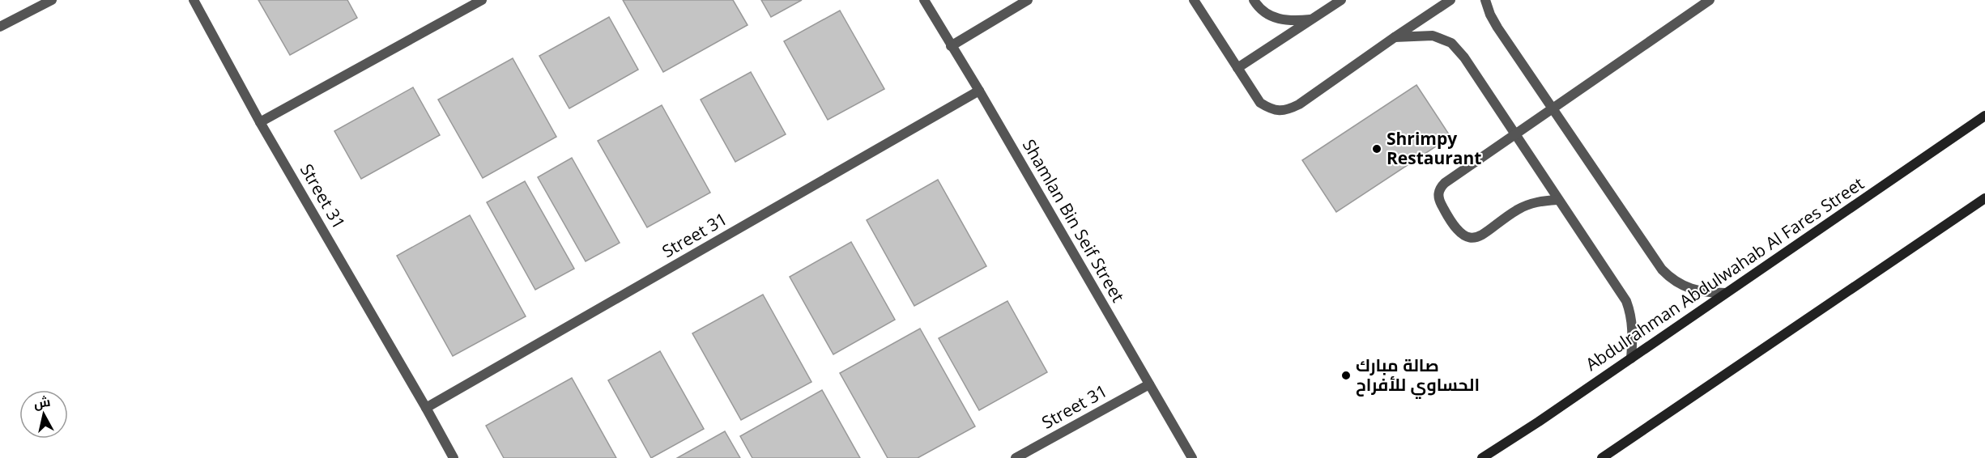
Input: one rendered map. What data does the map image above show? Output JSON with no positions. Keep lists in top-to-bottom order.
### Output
{
  "streets": {
    "street": ["Street 31", "Shamlan Bin Seif Street", "Abdulrahman Abdulwahab Al Fares Street"]
  },
  "crossings": [
    ["Street 31", "Shamlan Bin Seif Street"]
  ],
  "places": ["Shrimpy Restaurant", "صالة مبارك الحساوي للأفراح"],
  "north": "top"
}
